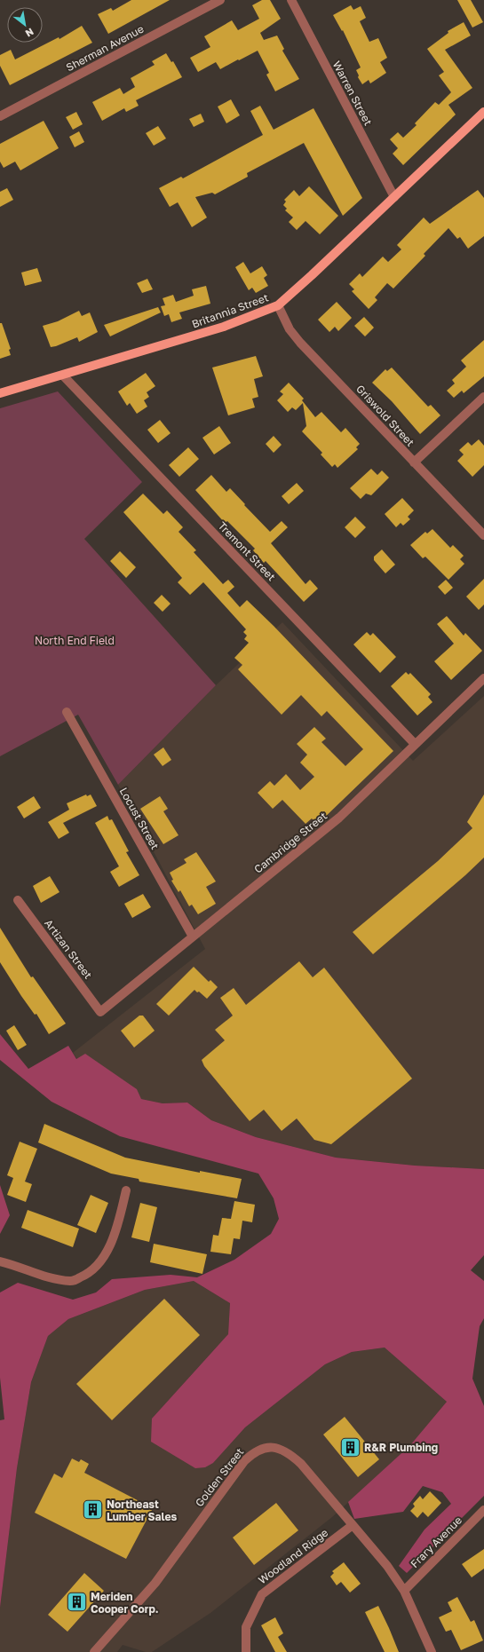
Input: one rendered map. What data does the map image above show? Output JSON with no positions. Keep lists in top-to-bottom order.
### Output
{
  "streets": {
    "main road": ["Britannia Street"],
    "street": [
      "Sherman Avenue",
      "Warren Street",
      "Griswold Street",
      "Tremont Street",
      "Locust Street",
      "Cambridge Street",
      "Artizan Street",
      "Golden Street",
      "Frary Avenue",
      "Woodland Ridge"
    ]
  },
  "crossings": [
    ["Warren Street", "Britannia Street"],
    ["Britannia Street", "Griswold Street"],
    ["Britannia Street", "Tremont Street"],
    ["Tremont Street", "Cambridge Street"],
    ["Locust Street", "Cambridge Street"],
    ["Cambridge Street", "Artizan Street"],
    ["Golden Street", "Frary Avenue"],
    ["Golden Street", "Woodland Ridge"]
  ],
  "parks": ["North End Field"],
  "places": {
    "building": ["R&R Plumbing", "Northeast Lumber Sales", "Meriden Cooper Corp."]
  },
  "north": "bottom right"
}
